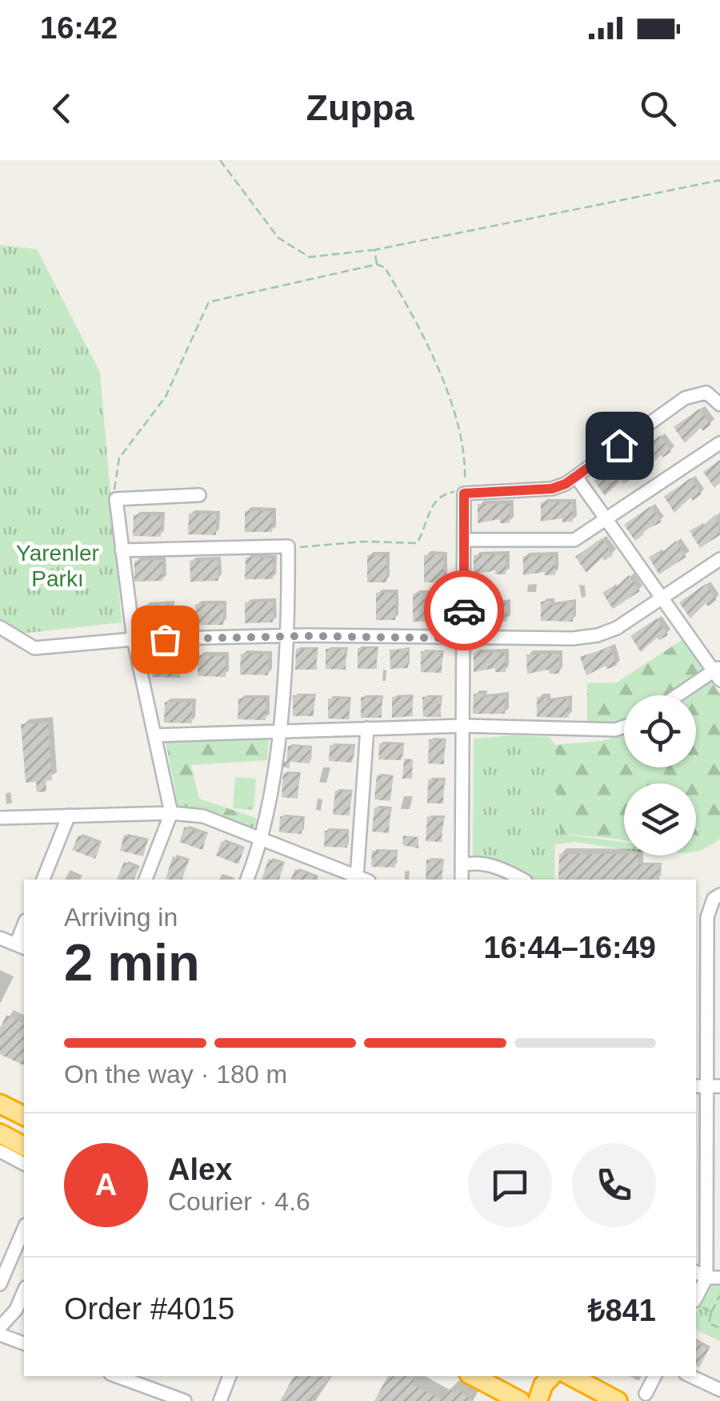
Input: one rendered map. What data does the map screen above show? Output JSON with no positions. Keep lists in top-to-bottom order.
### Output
{
  "parks": ["Yarenler Parkı"],
  "page": {
    "status": "16:42",
    "header": "Zuppa",
    "heading": ["2 min", "Arriving in", "16:44–16:49"],
    "panel": [
      "Alex",
      "Courier · 4.6",
      "Order #4015",
      "₺841"
    ],
    "bar": "On the way · 180 m",
    "round": "A"
  }
}
